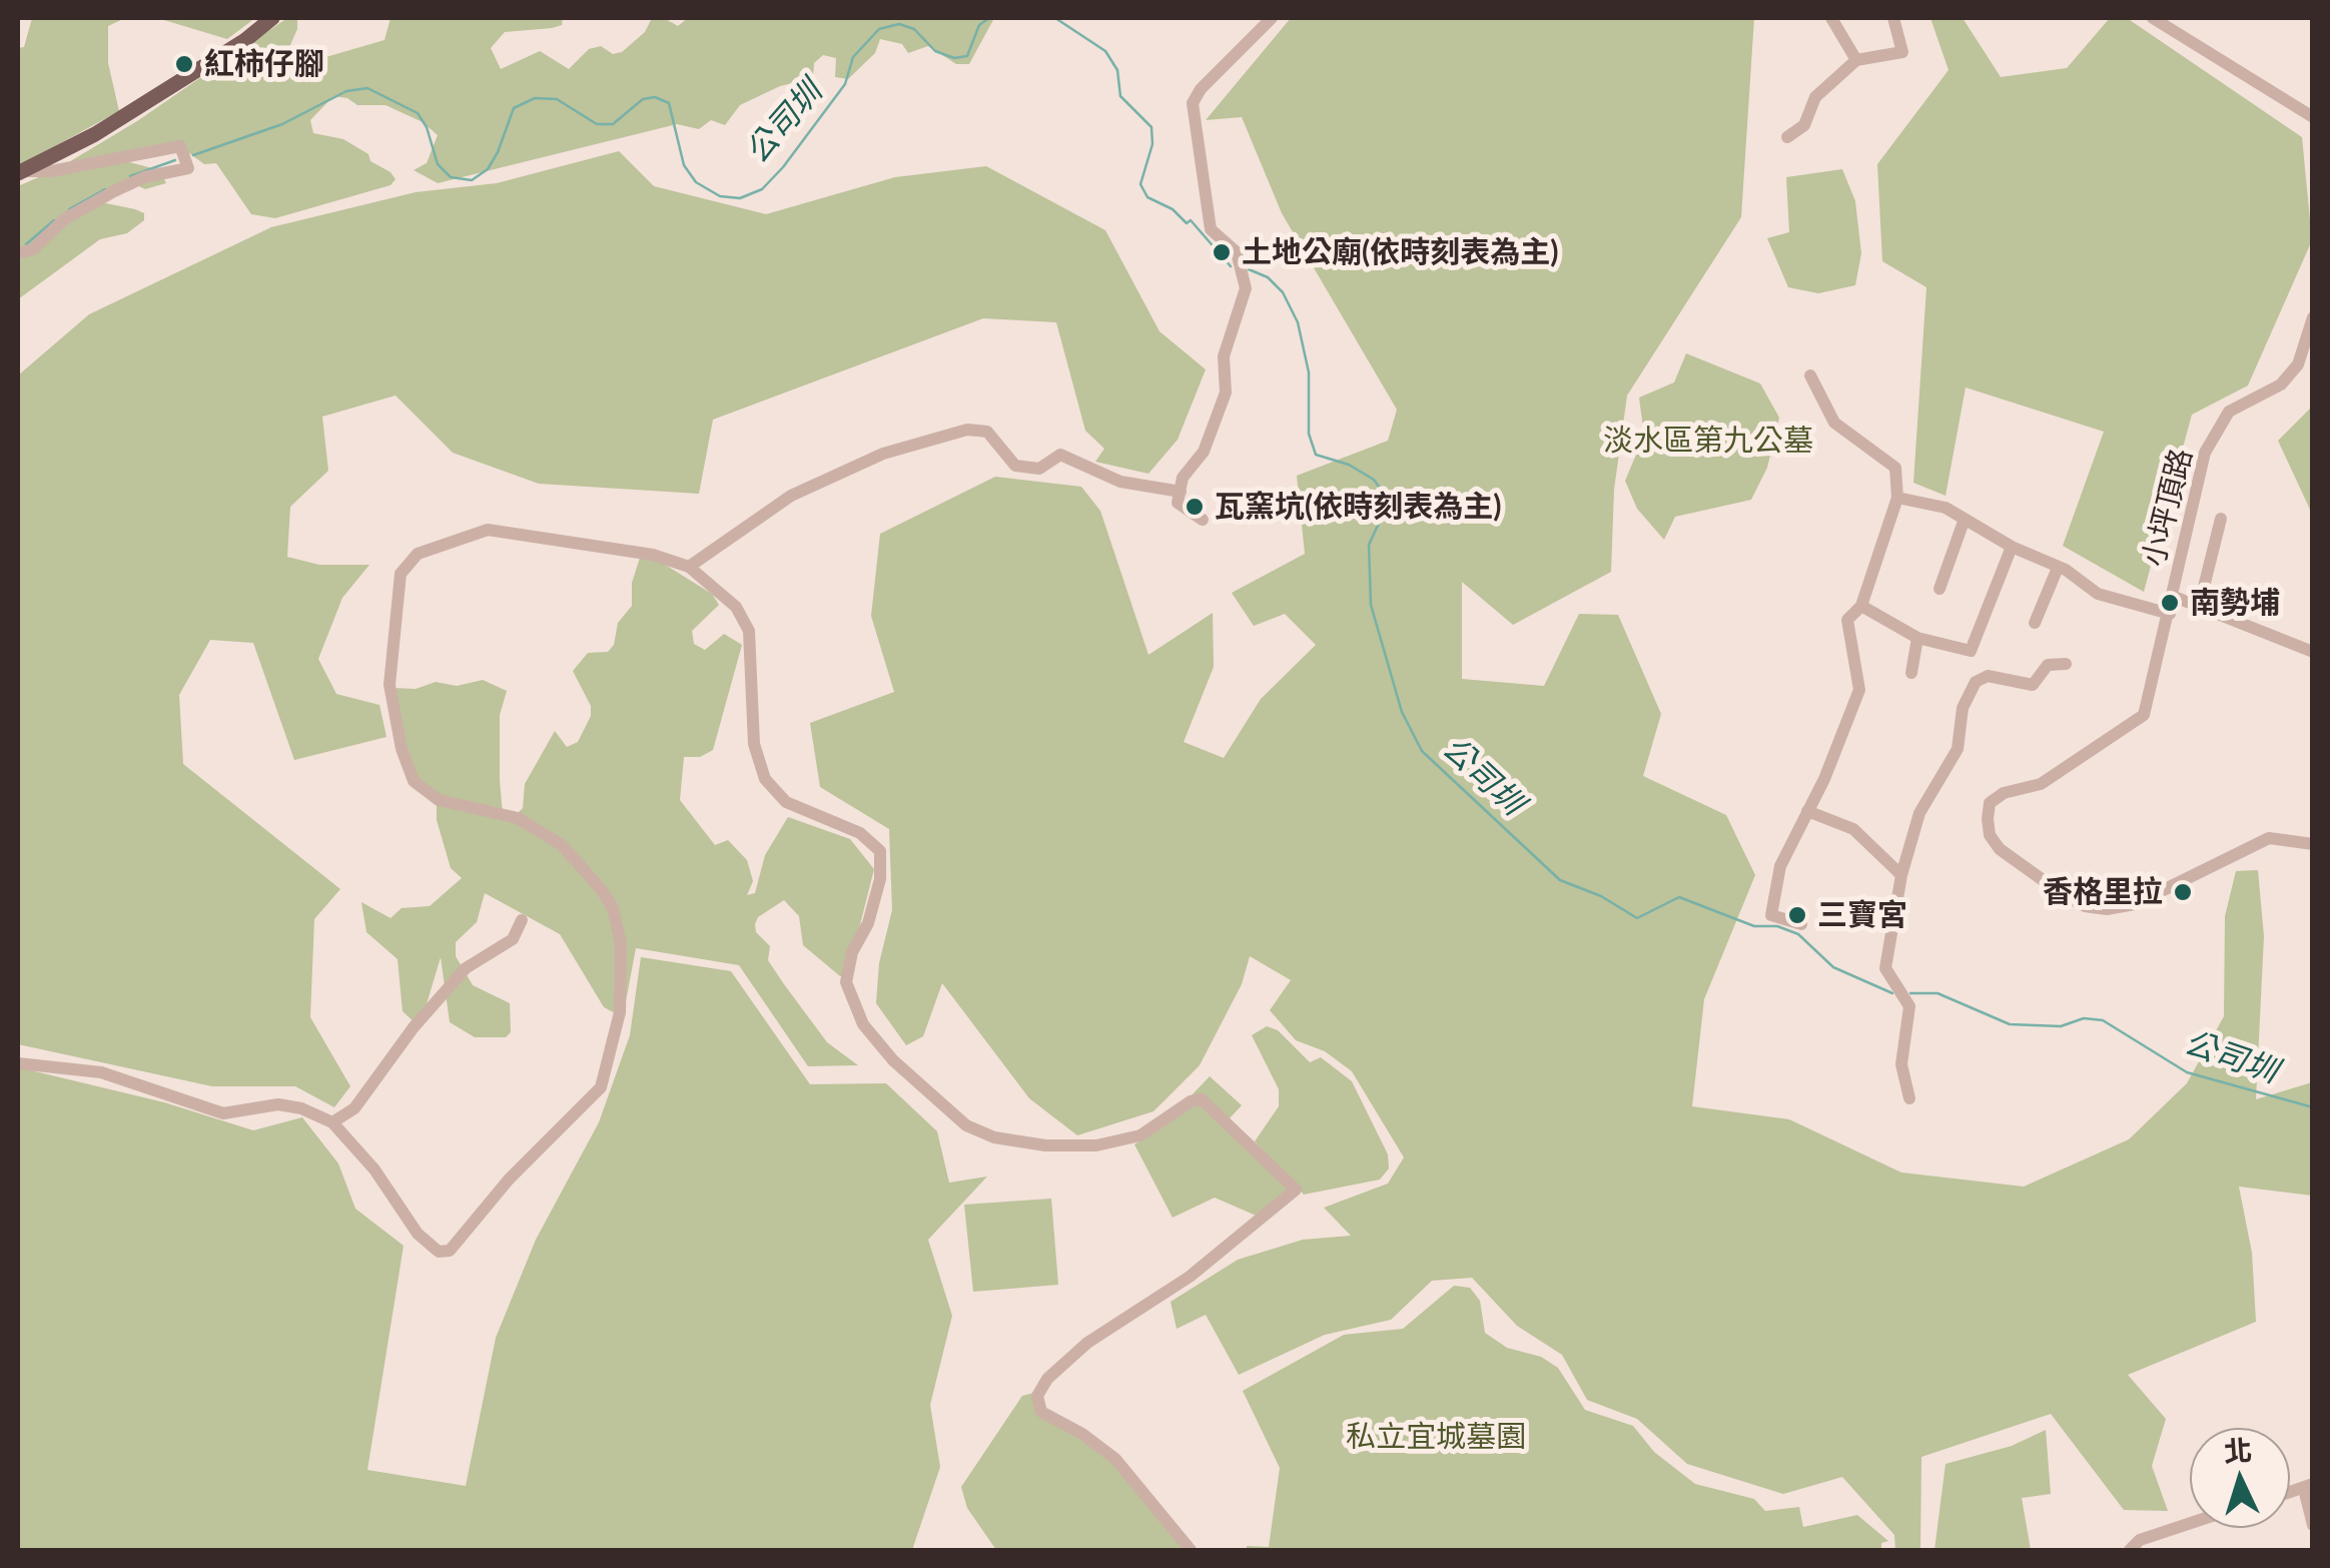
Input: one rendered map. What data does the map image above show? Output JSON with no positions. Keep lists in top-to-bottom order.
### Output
{
  "streets": {
    "street": ["小坪頂路"]
  },
  "water": ["公司圳"],
  "parks": ["淡水區第九公墓", "私立宜城墓園"],
  "places": [
    "紅柿仔腳",
    "土地公廟(依時刻表為主)",
    "瓦窯坑(依時刻表為主)",
    "南勢埔",
    "香格里拉",
    "三寶宮"
  ],
  "north": "top"
}
